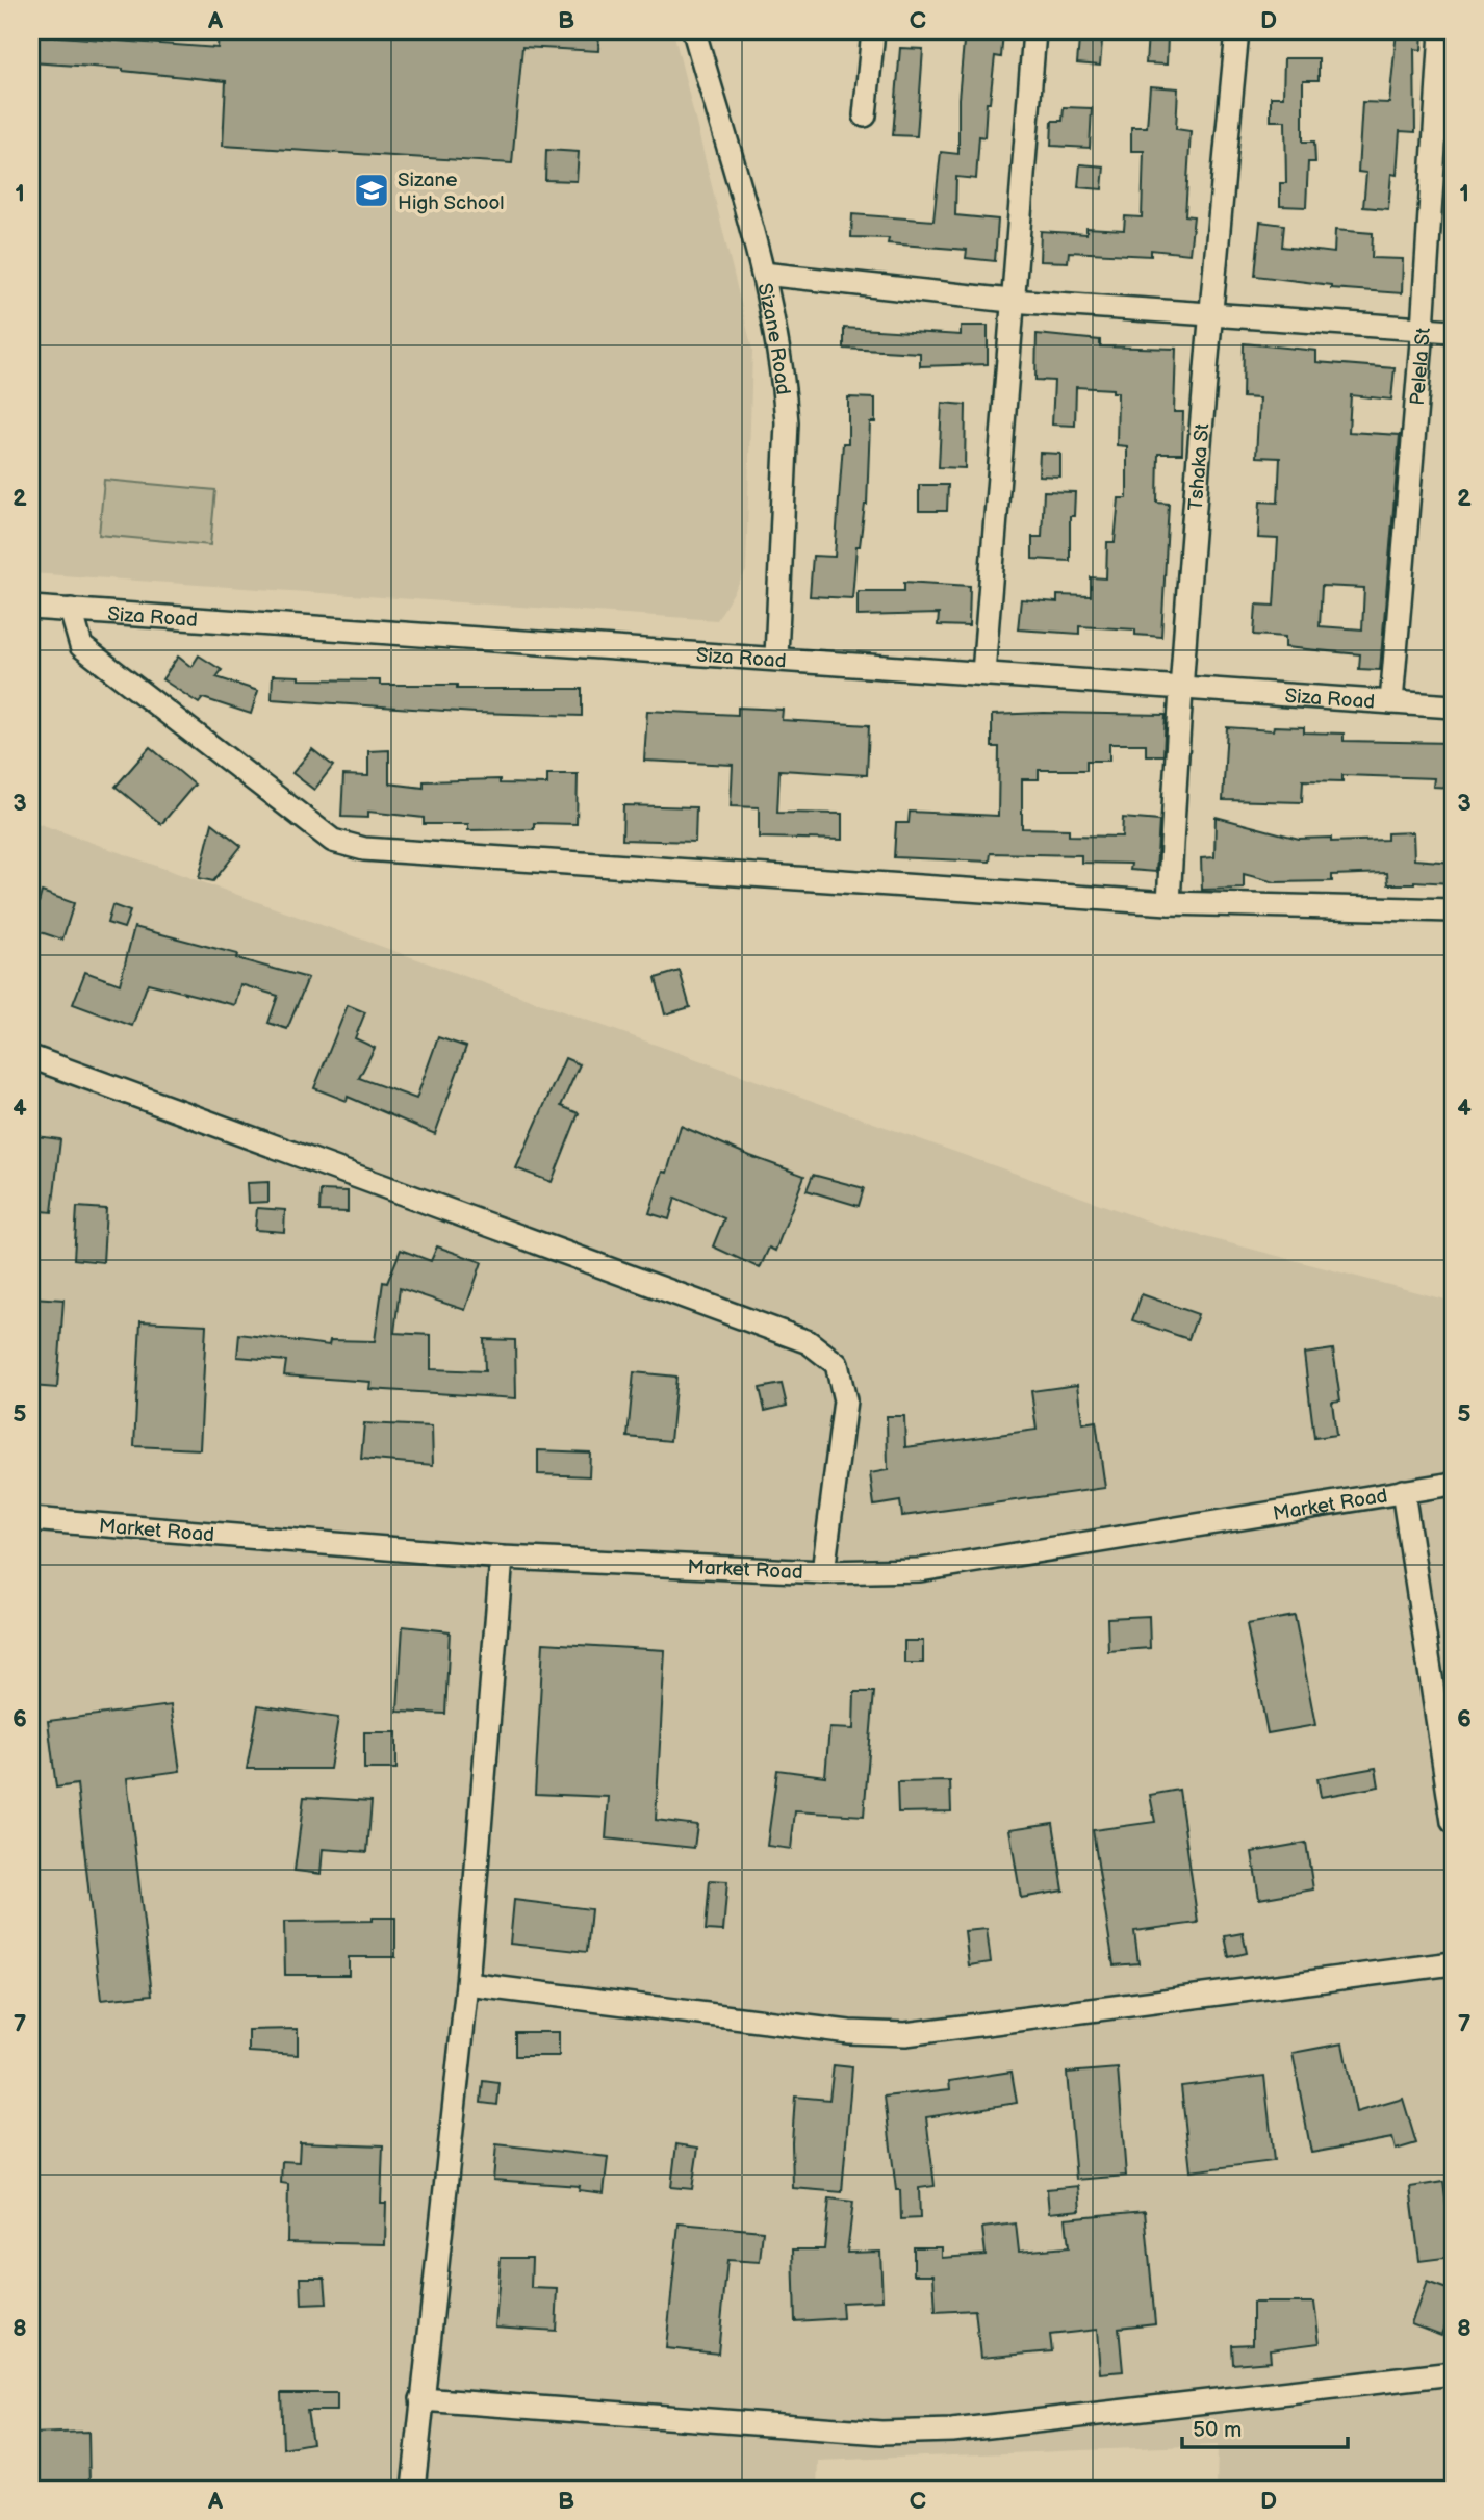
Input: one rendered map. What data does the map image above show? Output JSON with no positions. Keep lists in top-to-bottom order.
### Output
{
  "streets": {
    "street": [
      "Sizane Road",
      "Pelela St",
      "Tshaka St",
      "Siza Road",
      "Market Road"
    ]
  },
  "crossings": [
    ["Sizane Road", "Siza Road"],
    ["Pelela St", "Siza Road"],
    ["Tshaka St", "Siza Road"]
  ],
  "places": {
    "school or university": ["Sizane High School"]
  },
  "scale_bar": "50 m",
  "grid": {
    "columns": [
      "A",
      "B",
      "C",
      "D"
    ],
    "rows": [
      "1",
      "2",
      "3",
      "4",
      "5",
      "6",
      "7",
      "8"
    ]
  }
}
